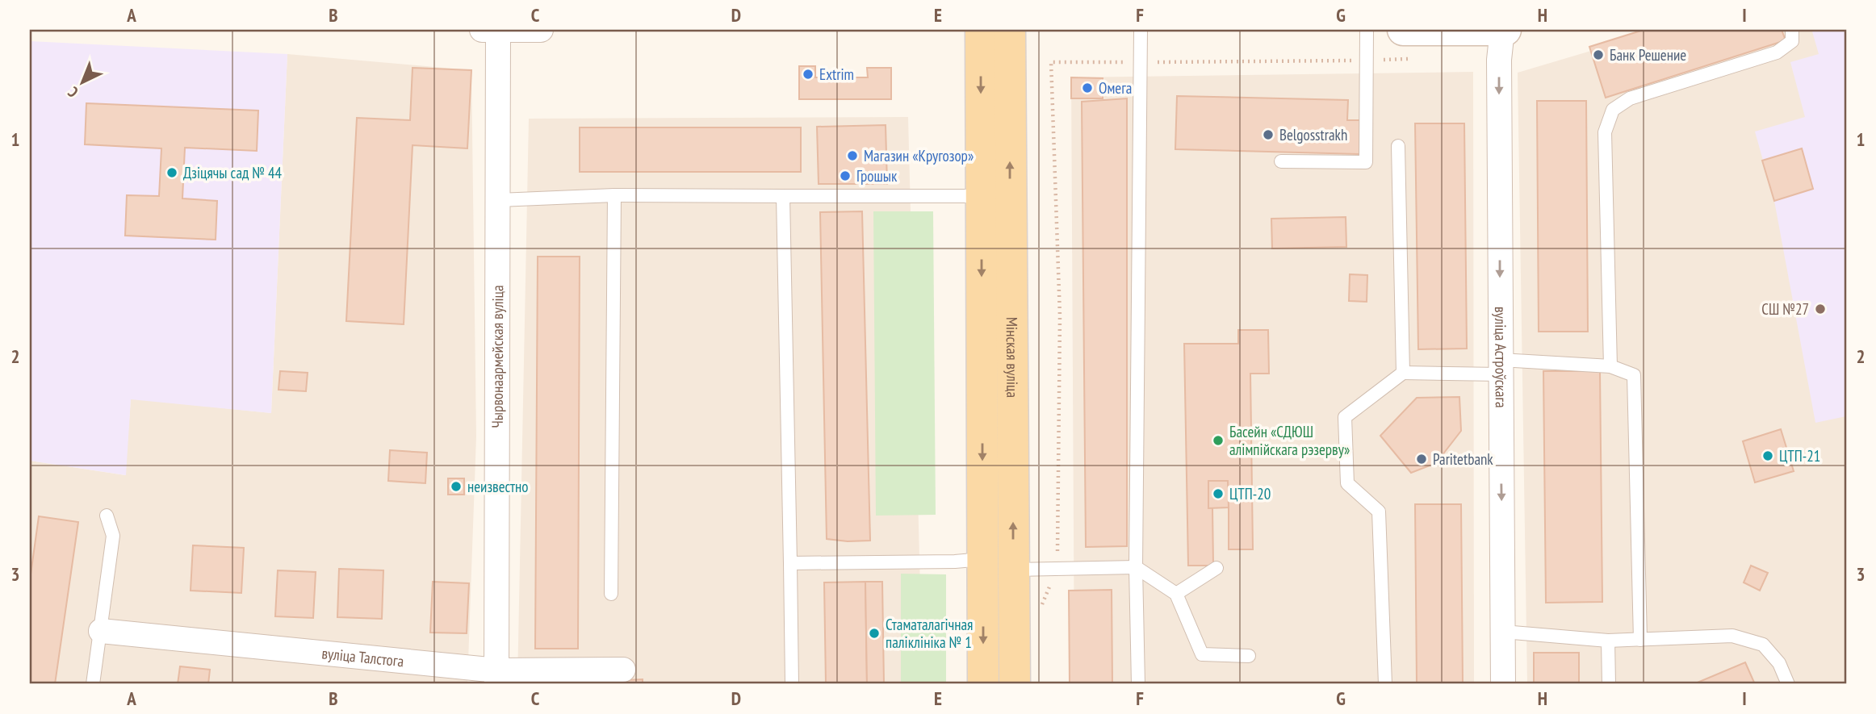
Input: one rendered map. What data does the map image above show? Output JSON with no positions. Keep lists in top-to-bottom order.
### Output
{
  "streets": {
    "main road": ["Мінская вуліца"],
    "street": ["вуліца Астроўскага", "Чырвонаармейская вуліца", "вуліца Талстога"]
  },
  "crossings": [
    ["Чырвонаармейская вуліца", "вуліца Талстога"]
  ],
  "one_way": ["вуліца Астроўскага"],
  "places": [
    "Банк Решение",
    "Extrim",
    "Омега",
    "Belgosstrakh",
    "Магазин «Кругозор»",
    "Дзіцячы сад № 44",
    "Грошык",
    "СШ №27",
    "Басейн «СДЮШ алімпійскага рэзерву»",
    "ЦТП-21",
    "Paritetbank",
    "неизвестно",
    "ЦТП-20",
    "Стаматалагічная паліклініка № 1"
  ],
  "north": "bottom left",
  "grid": {
    "columns": [
      "A",
      "B",
      "C",
      "D",
      "E",
      "F",
      "G",
      "H",
      "I"
    ],
    "rows": ["1", "2", "3"]
  }
}
